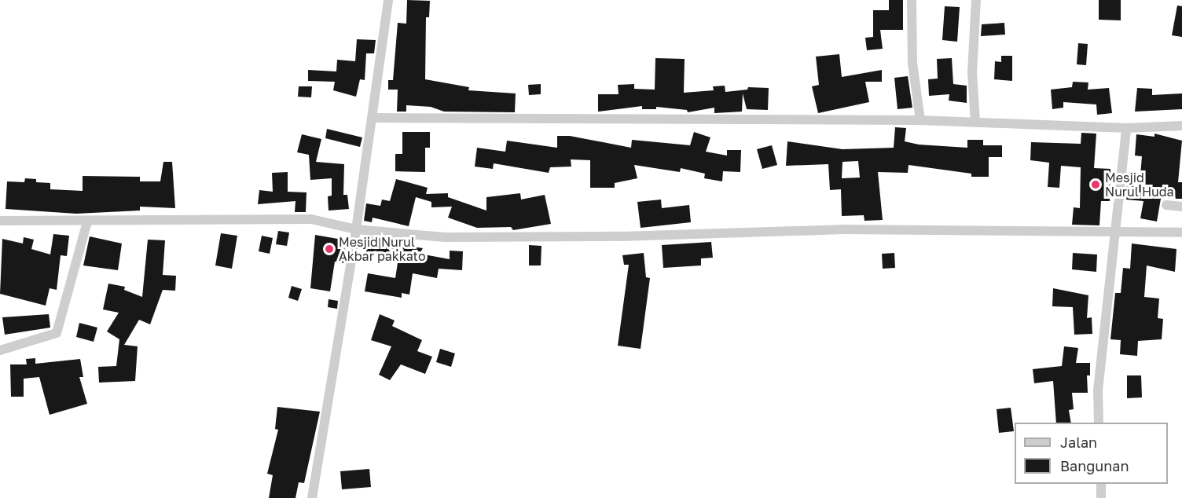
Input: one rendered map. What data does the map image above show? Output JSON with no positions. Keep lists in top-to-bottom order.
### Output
{
  "places": ["Mesjid Nurul Huda", "Mesjid Nurul Akbar pakkato"],
  "legend": ["Jalan", "Bangunan"]
}
